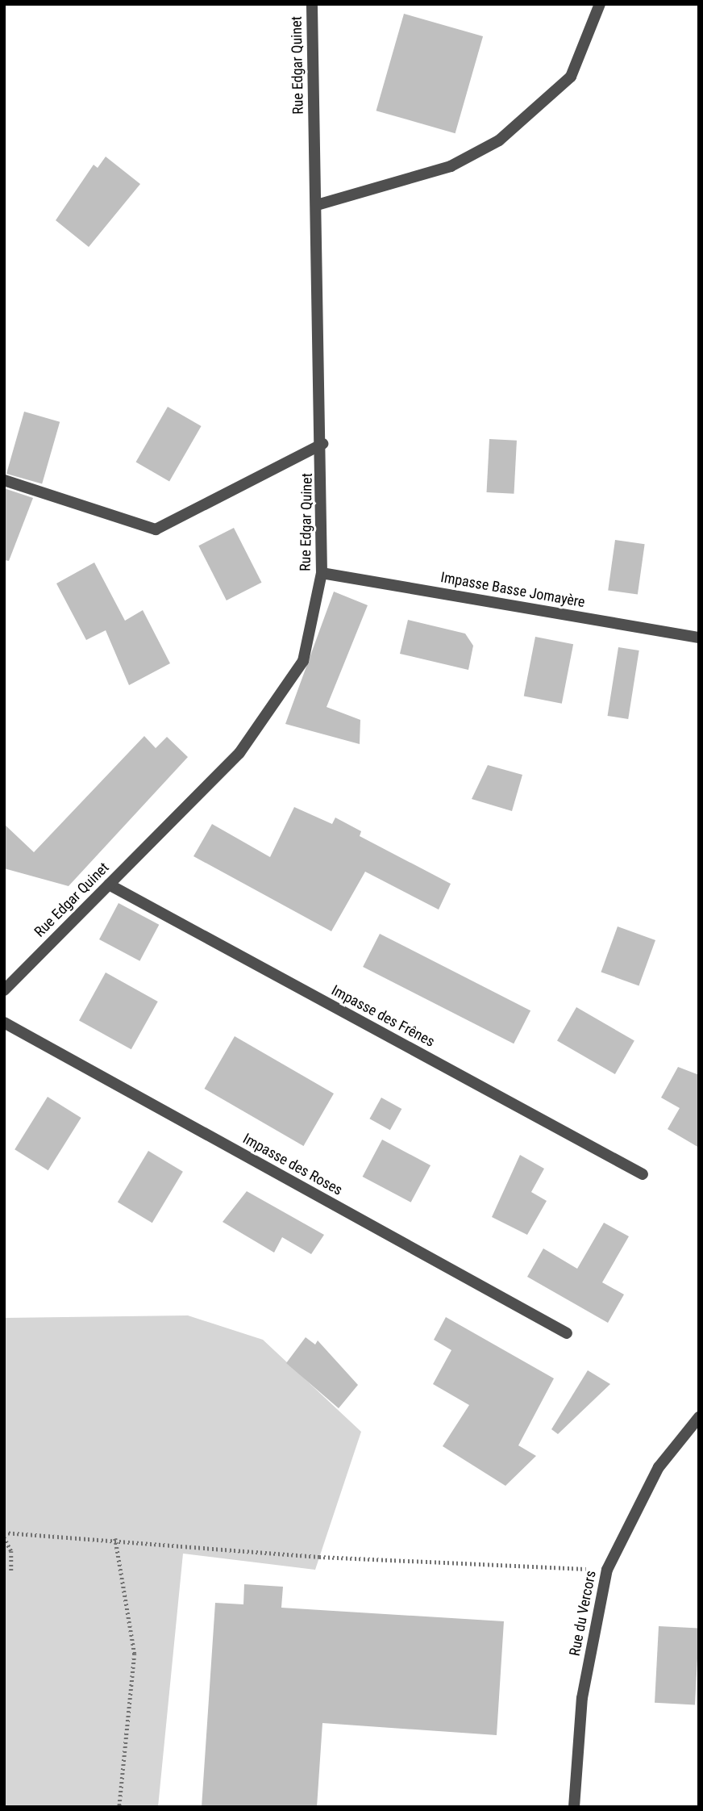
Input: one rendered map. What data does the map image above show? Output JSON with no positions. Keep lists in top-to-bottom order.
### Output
{
  "streets": {
    "street": [
      "Rue Edgar Quinet",
      "Impasse Basse Jomayère",
      "Impasse des Frênes",
      "Impasse des Roses",
      "Rue du Vercors"
    ]
  },
  "crossings": [
    ["Rue Edgar Quinet", "Impasse Basse Jomayère"],
    ["Rue Edgar Quinet", "Impasse des Frênes"]
  ]
}
